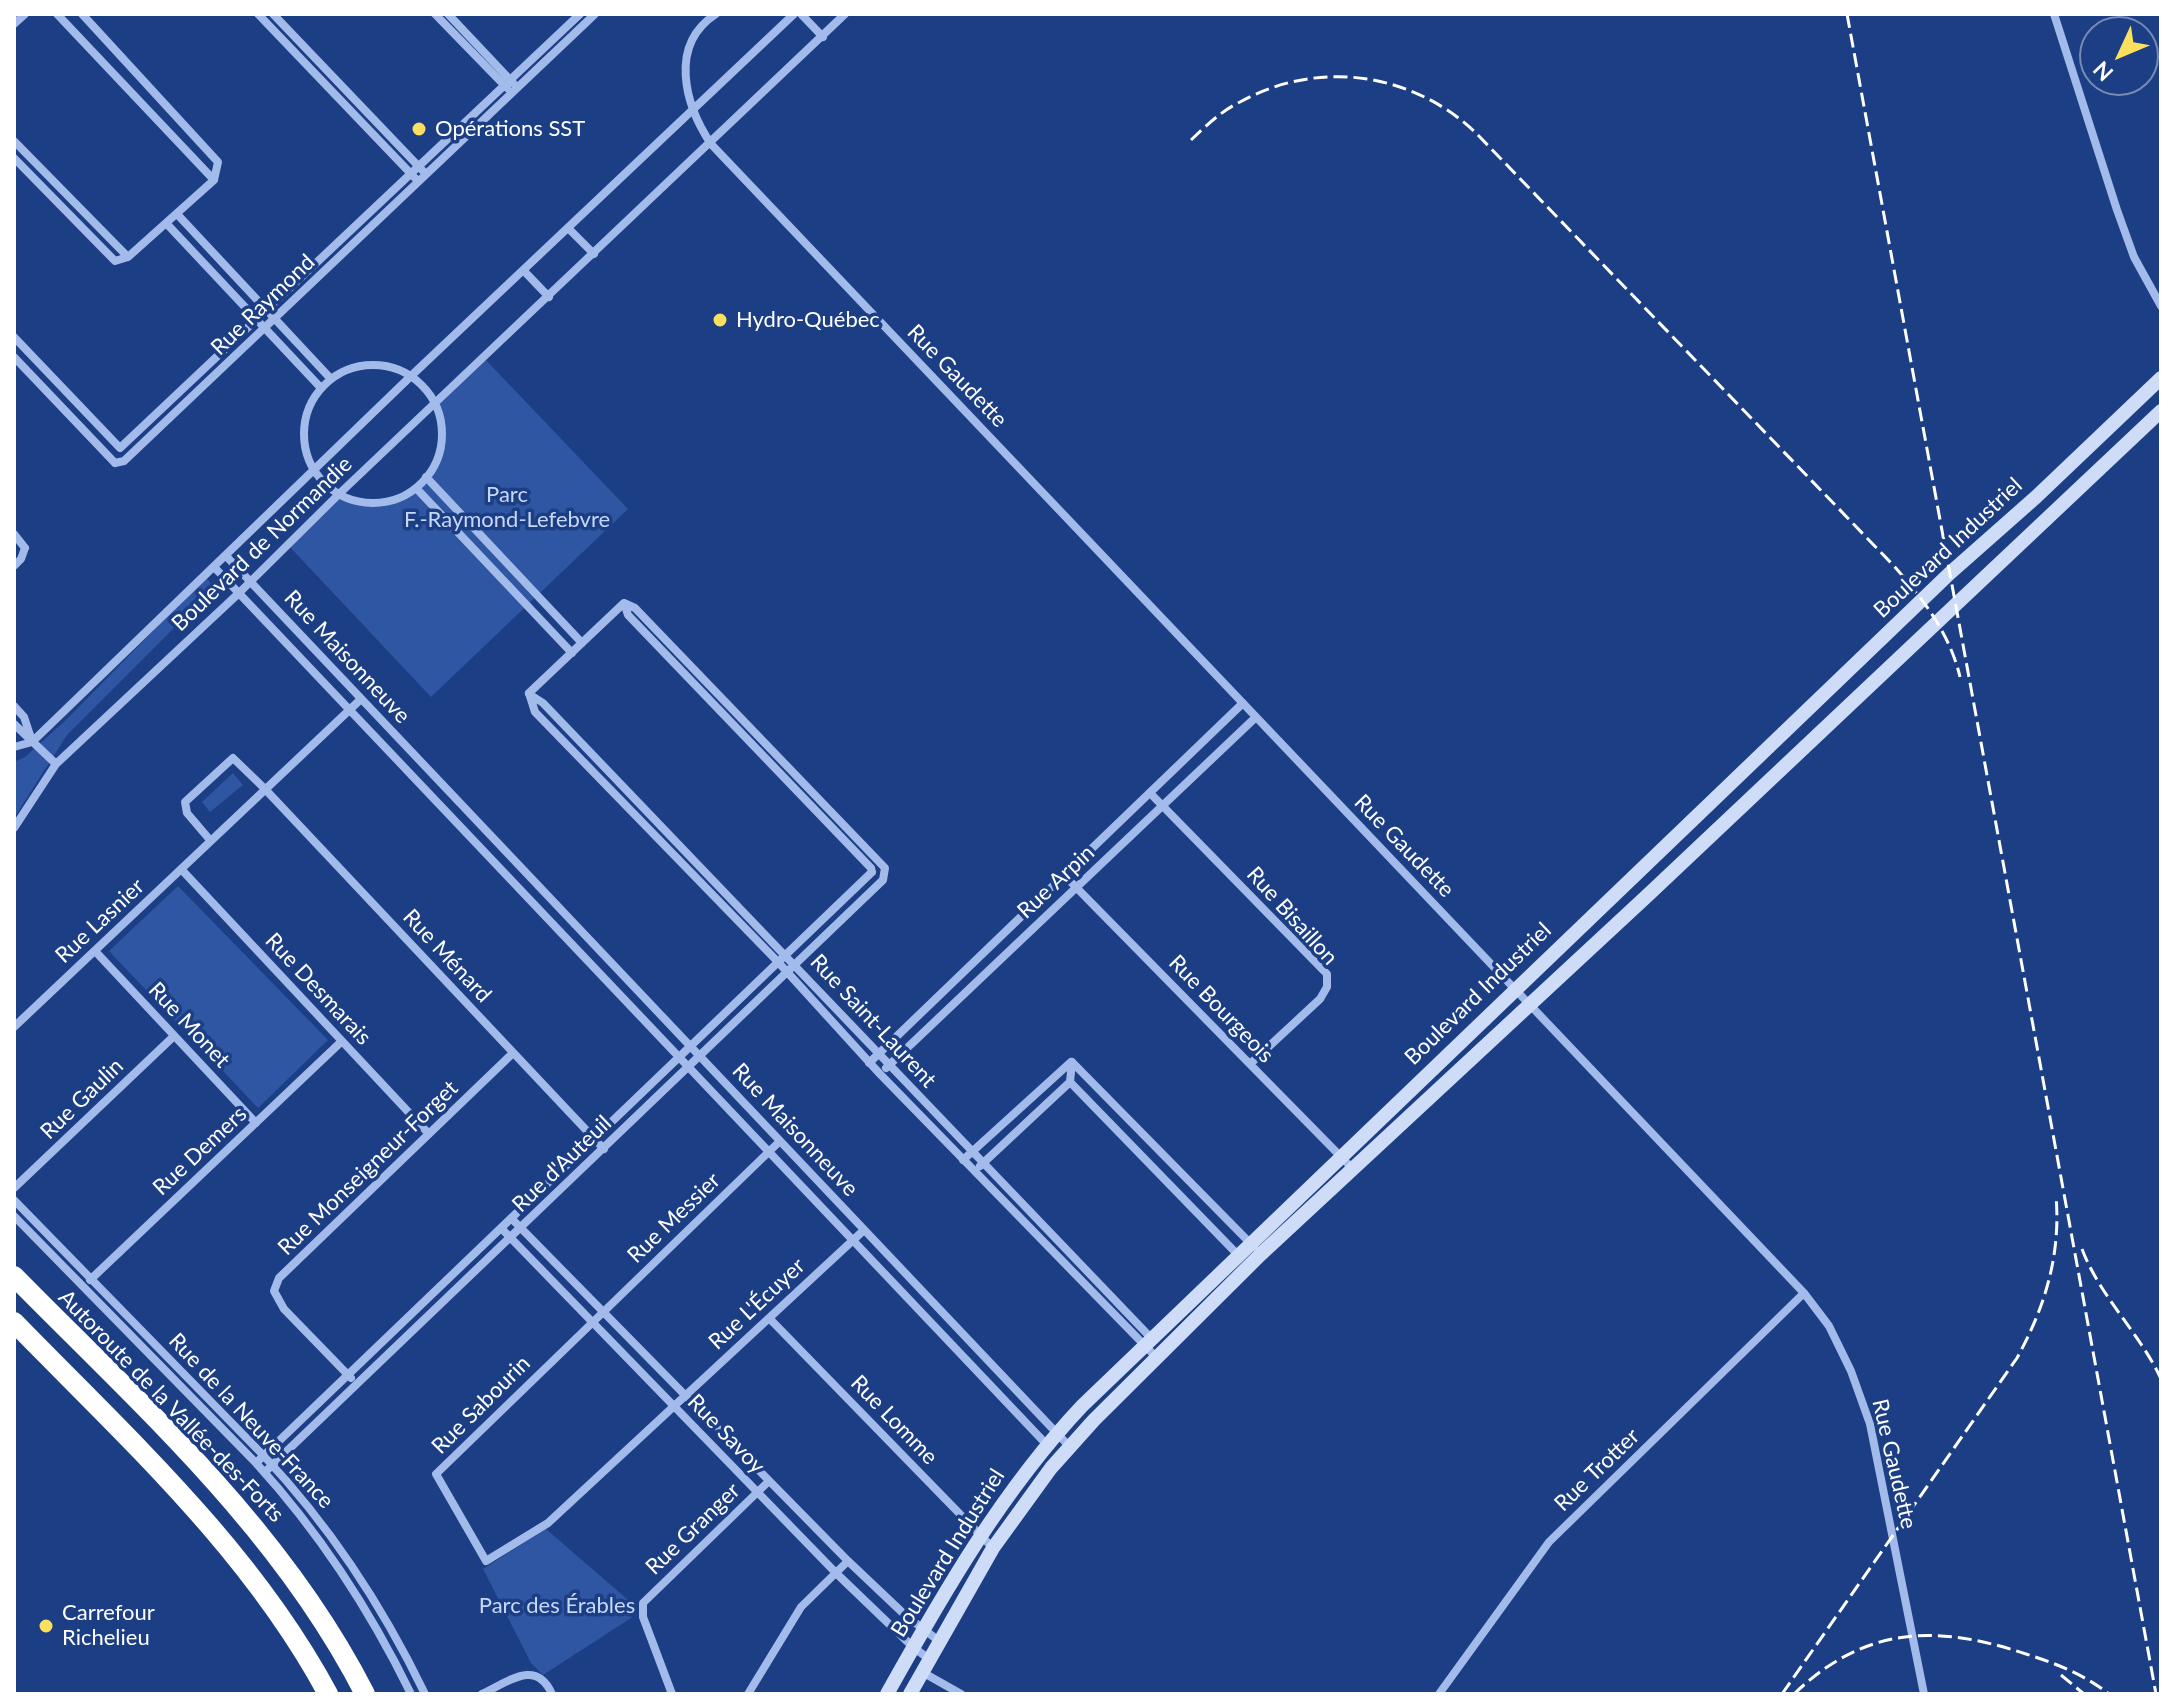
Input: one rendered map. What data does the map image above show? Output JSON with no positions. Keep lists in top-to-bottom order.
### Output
{
  "streets": {
    "highway": ["Autoroute de la Vallée-des-Forts"],
    "street": [
      "Rue Raymond",
      "Rue Gaudette",
      "Boulevard de Normandie",
      "Boulevard Industriel",
      "Rue Maisonneuve",
      "Rue Arpin",
      "Rue Bisaillon",
      "Rue Lasnier",
      "Rue Ménard",
      "Rue Desmarais",
      "Rue Bourgeois",
      "Rue Saint-Laurent",
      "Rue Monet",
      "Rue Gaulin",
      "Rue Demers",
      "Rue d'Auteuil",
      "Rue Monseigneur-Forget",
      "Rue Messier",
      "Rue L'Écuyer",
      "Rue Sabourin",
      "Rue Lomme",
      "Rue de la Neuve-France",
      "Rue Savoy",
      "Rue Trotter",
      "Rue Granger"
    ]
  },
  "crossings": [
    ["Rue Gaudette", "Boulevard de Normandie"],
    ["Rue Gaudette", "Boulevard Industriel"],
    ["Rue Gaudette", "Rue Arpin"],
    ["Rue Gaudette", "Rue Trotter"],
    ["Boulevard de Normandie", "Rue Maisonneuve"],
    ["Boulevard Industriel", "Rue Maisonneuve"],
    ["Boulevard Industriel", "Rue Bourgeois"],
    ["Boulevard Industriel", "Rue Saint-Laurent"],
    ["Boulevard Industriel", "Rue Lomme"],
    ["Boulevard Industriel", "Rue Savoy"],
    ["Rue Maisonneuve", "Rue Lasnier"],
    ["Rue Maisonneuve", "Rue d'Auteuil"],
    ["Rue Maisonneuve", "Rue Messier"],
    ["Rue Maisonneuve", "Rue L'Écuyer"],
    ["Rue Arpin", "Rue Bisaillon"],
    ["Rue Arpin", "Rue Bourgeois"],
    ["Rue Arpin", "Rue Saint-Laurent"],
    ["Rue Bisaillon", "Rue Bourgeois"],
    ["Rue Lasnier", "Rue Ménard"],
    ["Rue Lasnier", "Rue Desmarais"],
    ["Rue Lasnier", "Rue Monet"],
    ["Rue Ménard", "Rue d'Auteuil"],
    ["Rue Ménard", "Rue Monseigneur-Forget"],
    ["Rue Desmarais", "Rue Demers"],
    ["Rue Desmarais", "Rue Monseigneur-Forget"],
    ["Rue Saint-Laurent", "Rue d'Auteuil"],
    ["Rue Monet", "Rue Gaulin"],
    ["Rue Monet", "Rue Demers"],
    ["Rue Demers", "Rue de la Neuve-France"],
    ["Rue d'Auteuil", "Rue Monseigneur-Forget"],
    ["Rue d'Auteuil", "Rue de la Neuve-France"],
    ["Rue d'Auteuil", "Rue Savoy"],
    ["Rue Messier", "Rue Sabourin"],
    ["Rue Messier", "Rue Savoy"],
    ["Rue L'Écuyer", "Rue Sabourin"],
    ["Rue L'Écuyer", "Rue Lomme"],
    ["Rue L'Écuyer", "Rue Savoy"],
    ["Rue Sabourin", "Rue Savoy"],
    ["Rue Savoy", "Rue Granger"]
  ],
  "parks": ["Parc F.-Raymond-Lefebvre", "Parc des Érables"],
  "places": ["Opérations SST", "Hydro-Québec", "Carrefour Richelieu"],
  "north": "bottom left"
}
